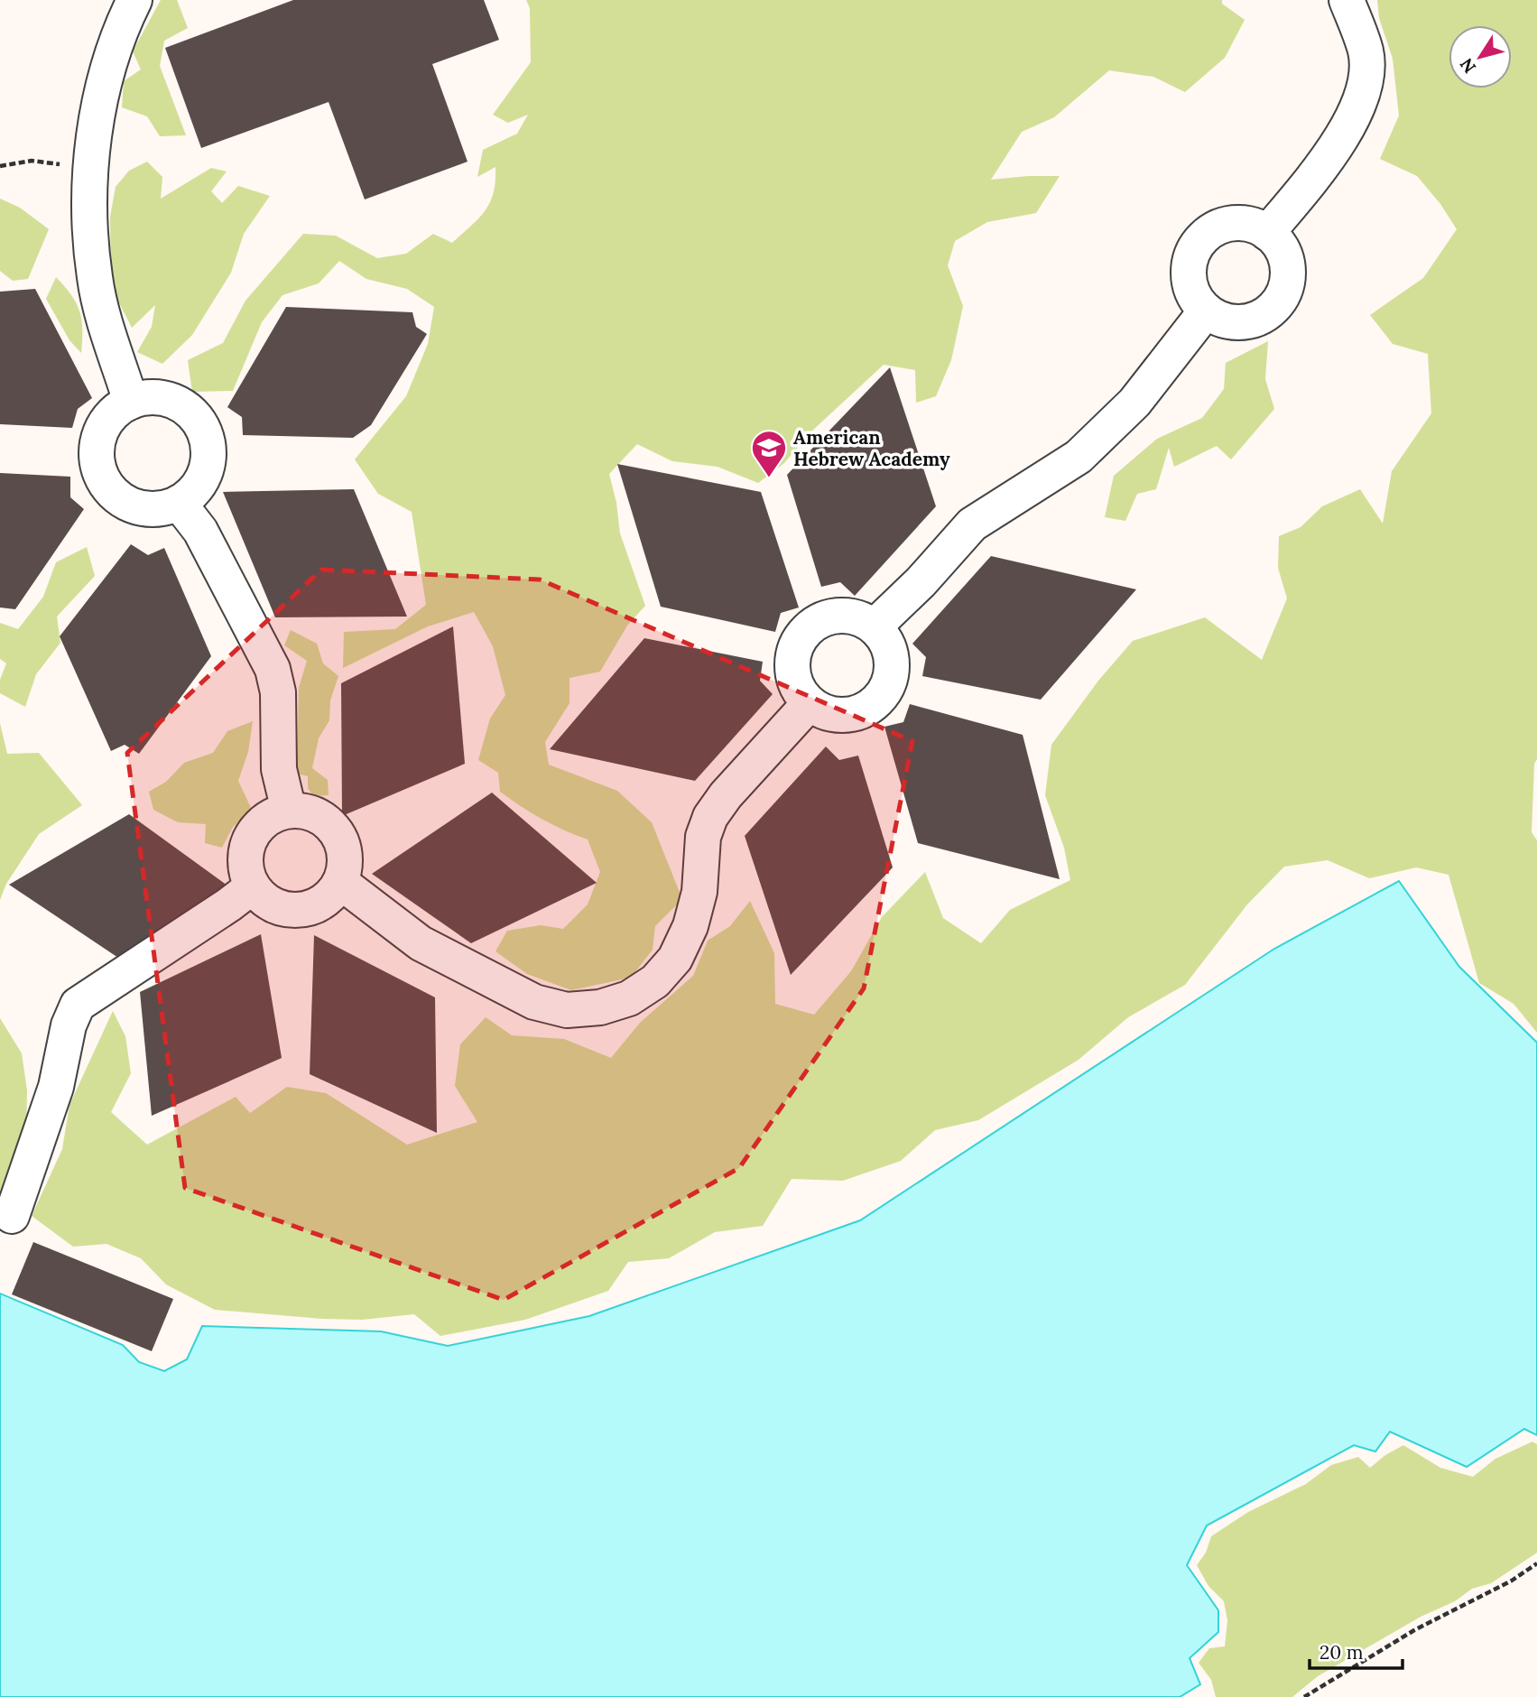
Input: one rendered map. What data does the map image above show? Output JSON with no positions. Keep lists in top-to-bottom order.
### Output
{
  "places": {
    "school or university": ["American Hebrew Academy"]
  },
  "scale_bar": "20 m",
  "north": "bottom left"
}
